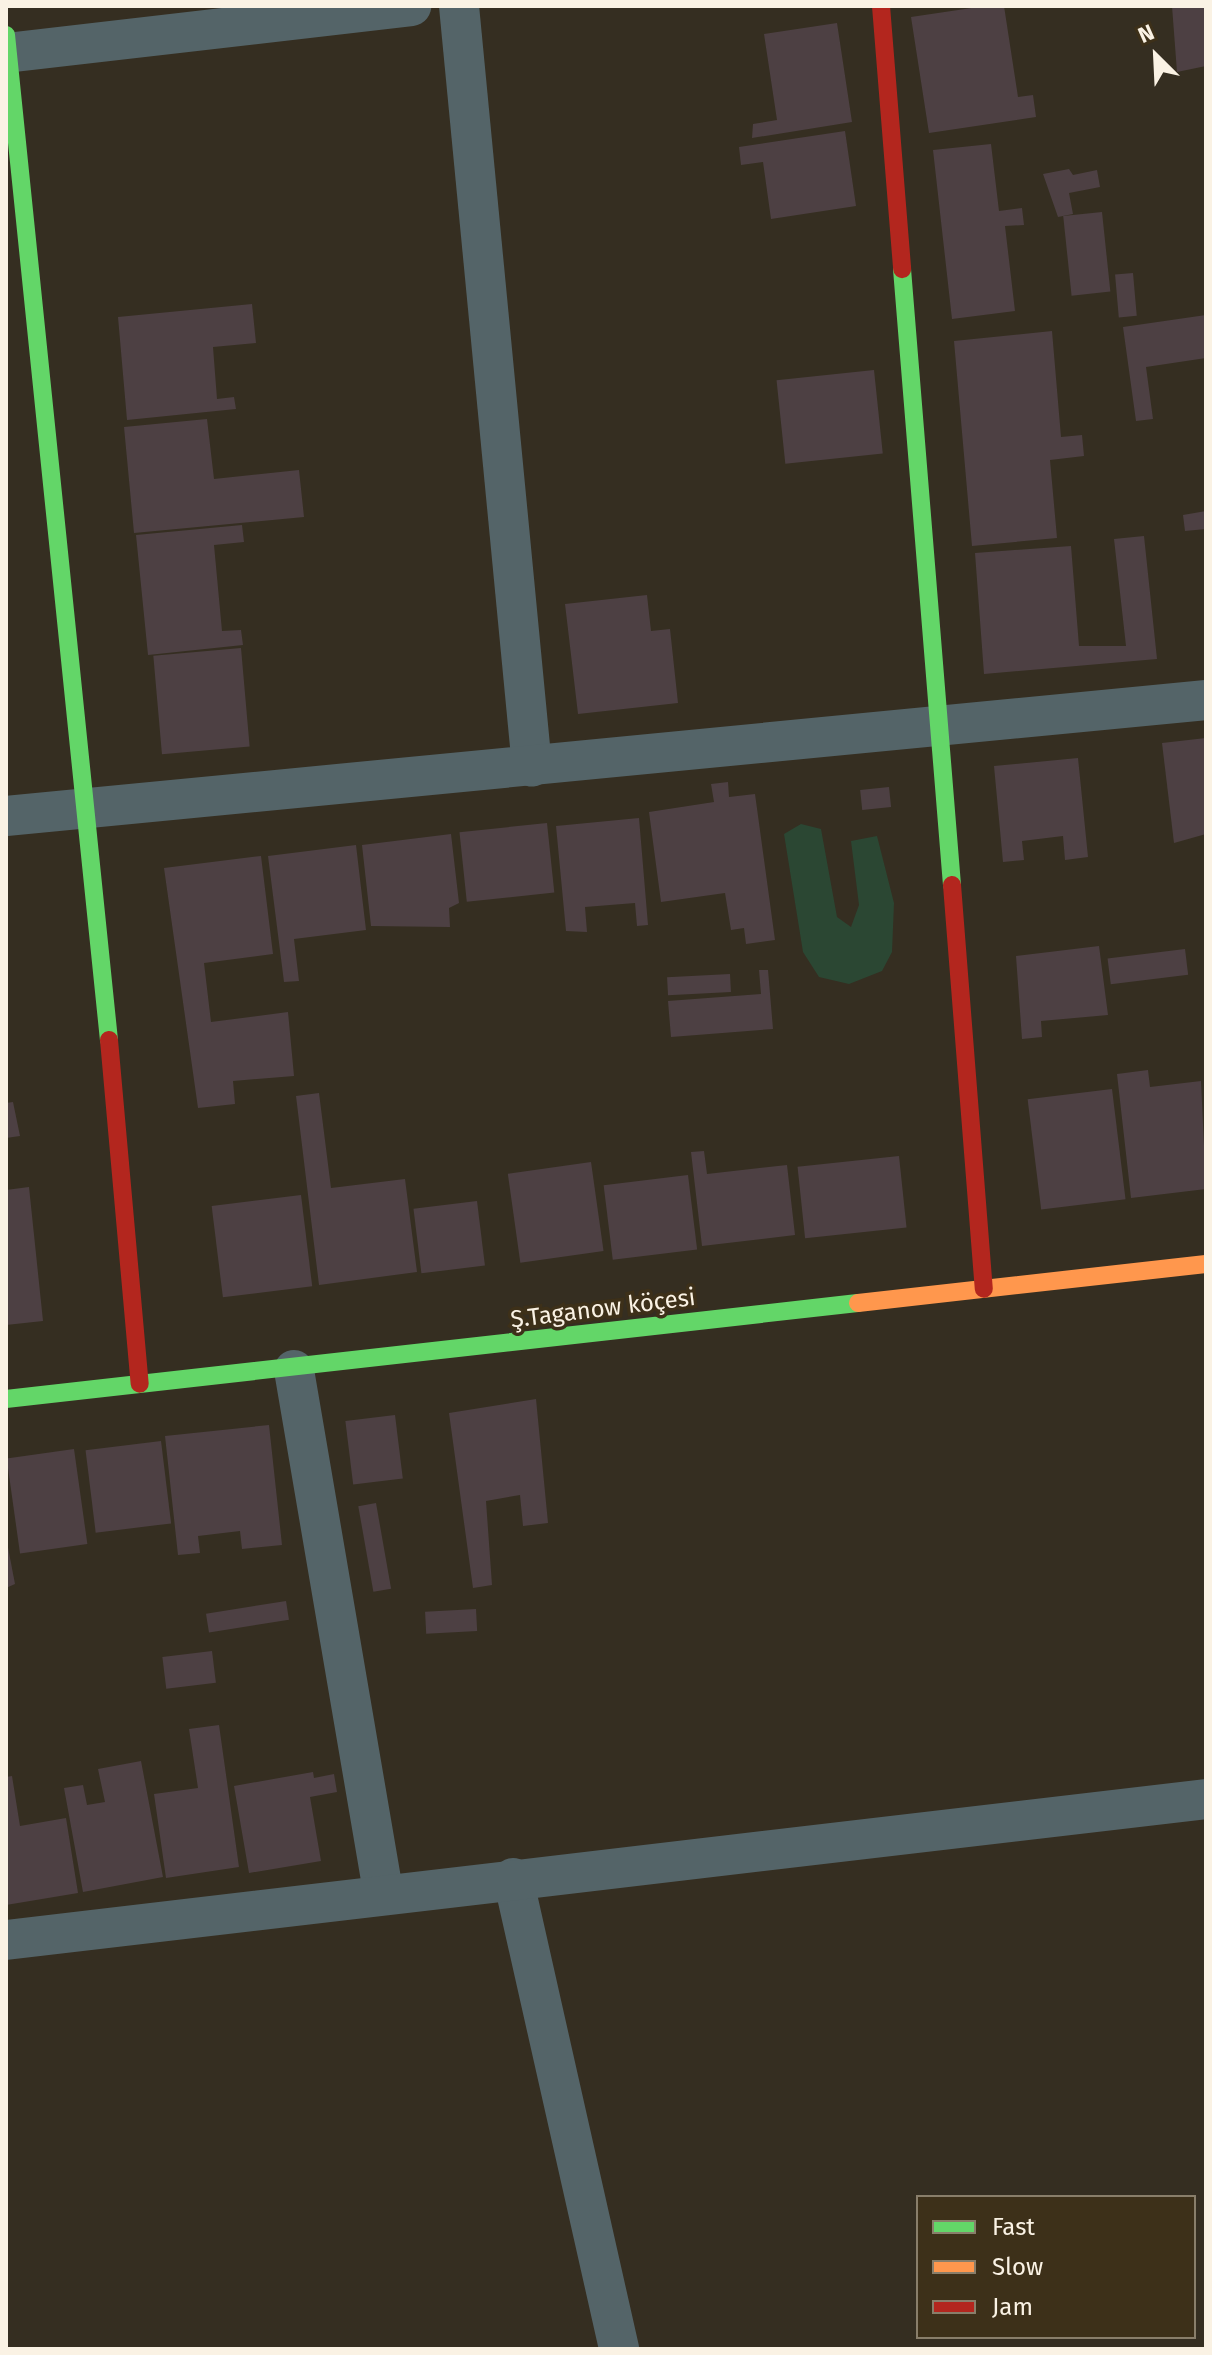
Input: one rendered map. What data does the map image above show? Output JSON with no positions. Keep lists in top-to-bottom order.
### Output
{
  "streets": {
    "street": ["Ş.Taganow köçesi"]
  },
  "legend": ["Fast", "Slow", "Jam"],
  "north": "top left"
}
